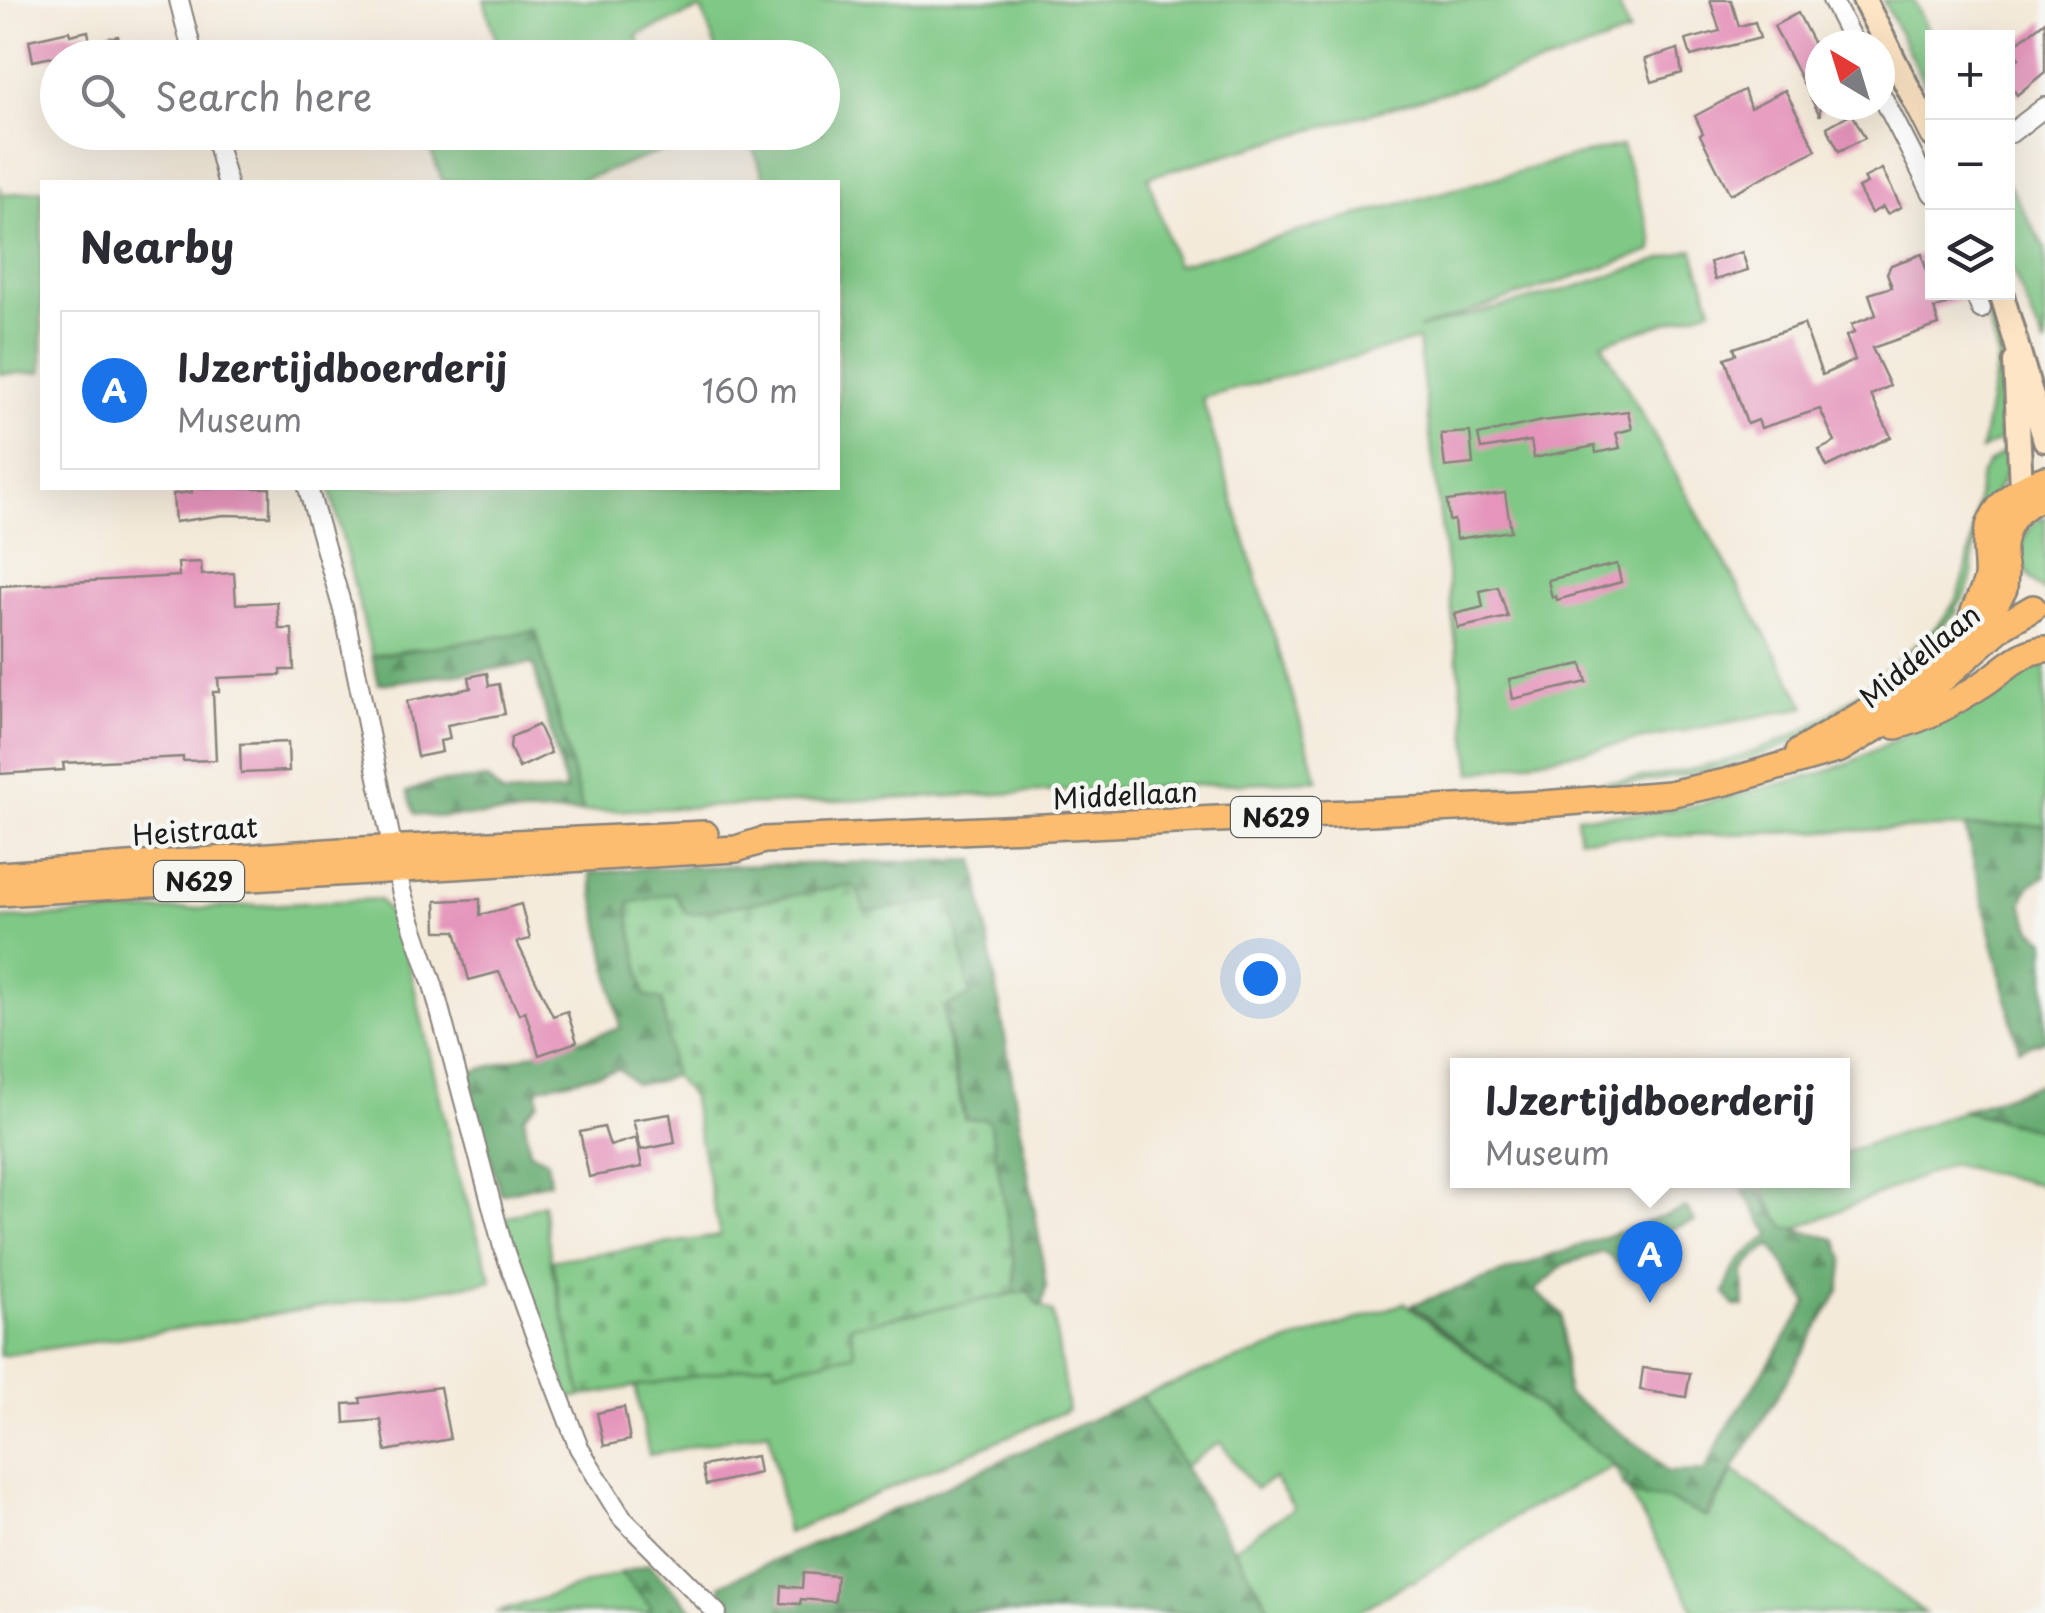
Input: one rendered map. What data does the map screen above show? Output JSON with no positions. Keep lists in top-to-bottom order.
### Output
{
  "streets": {
    "main road": ["Middellaan", "N629", "Heistraat"]
  },
  "crossings": [
    ["Middellaan", "Heistraat"]
  ],
  "north": "top left",
  "page": {
    "map_buttons": ["+", "−"],
    "search": "Search here",
    "heading": "Nearby",
    "list": [
      {
        "mark": "A",
        "name": "IJzertijdboerderij",
        "note": "Museum",
        "value": "160 m"
      }
    ],
    "popup": ["IJzertijdboerderij", "Museum"],
    "pins": "A"
  }
}
